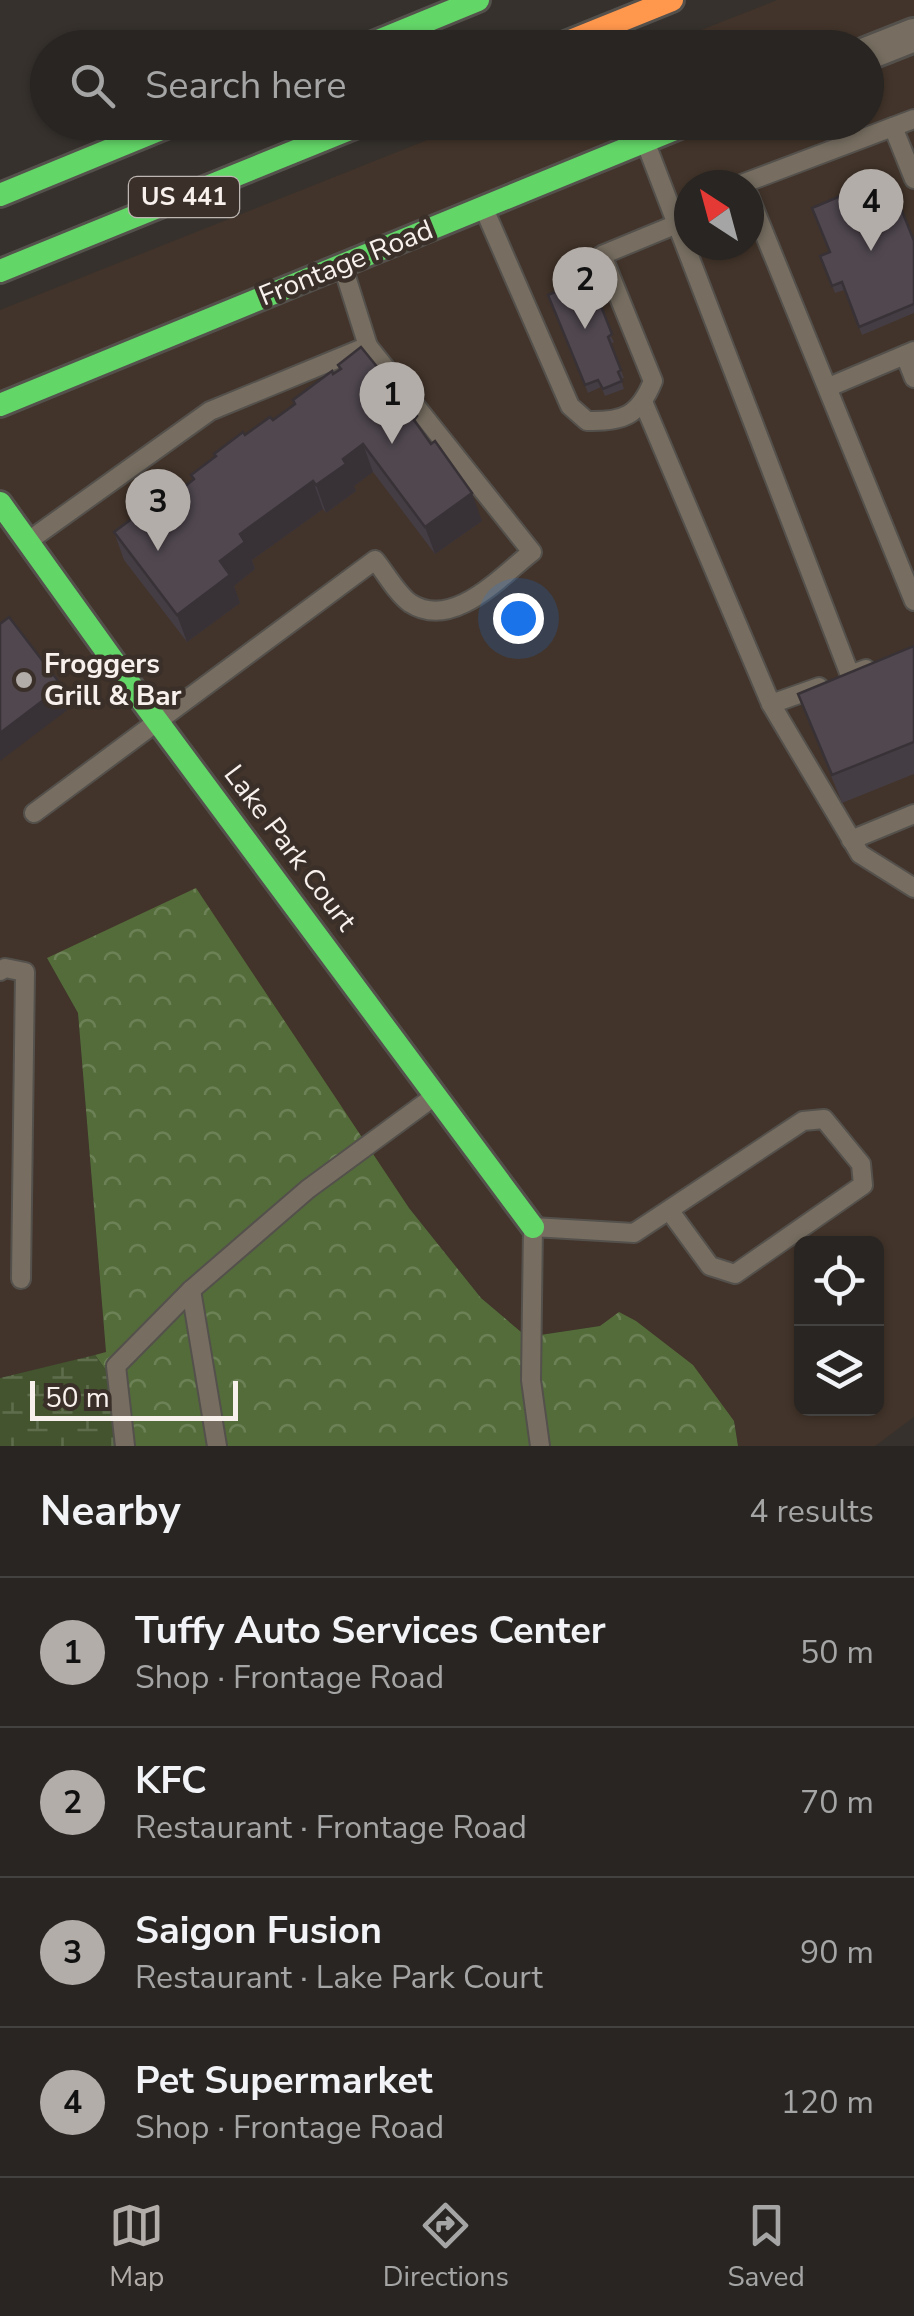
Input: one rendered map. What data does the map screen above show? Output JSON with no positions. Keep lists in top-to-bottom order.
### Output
{
  "streets": {
    "street": ["US 441", "Frontage Road", "Lake Park Court"]
  },
  "places": ["Froggers Grill & Bar"],
  "scale_bar": "50 m",
  "north": "top left",
  "page": {
    "search": "Search here",
    "pins": [
      "4",
      "2",
      "1",
      "3"
    ],
    "scale": "50 m",
    "heading": ["Nearby", "4 results"],
    "list": [
      {
        "mark": "1",
        "name": "Tuffy Auto Services Center",
        "note": "Shop · Frontage Road",
        "value": "50 m"
      },
      {
        "mark": "2",
        "name": "KFC",
        "note": "Restaurant · Frontage Road",
        "value": "70 m"
      },
      {
        "mark": "3",
        "name": "Saigon Fusion",
        "note": "Restaurant · Lake Park Court",
        "value": "90 m"
      },
      {
        "mark": "4",
        "name": "Pet Supermarket",
        "note": "Shop · Frontage Road",
        "value": "120 m"
      }
    ],
    "nav": ["Map", "Directions", "Saved"]
  }
}
